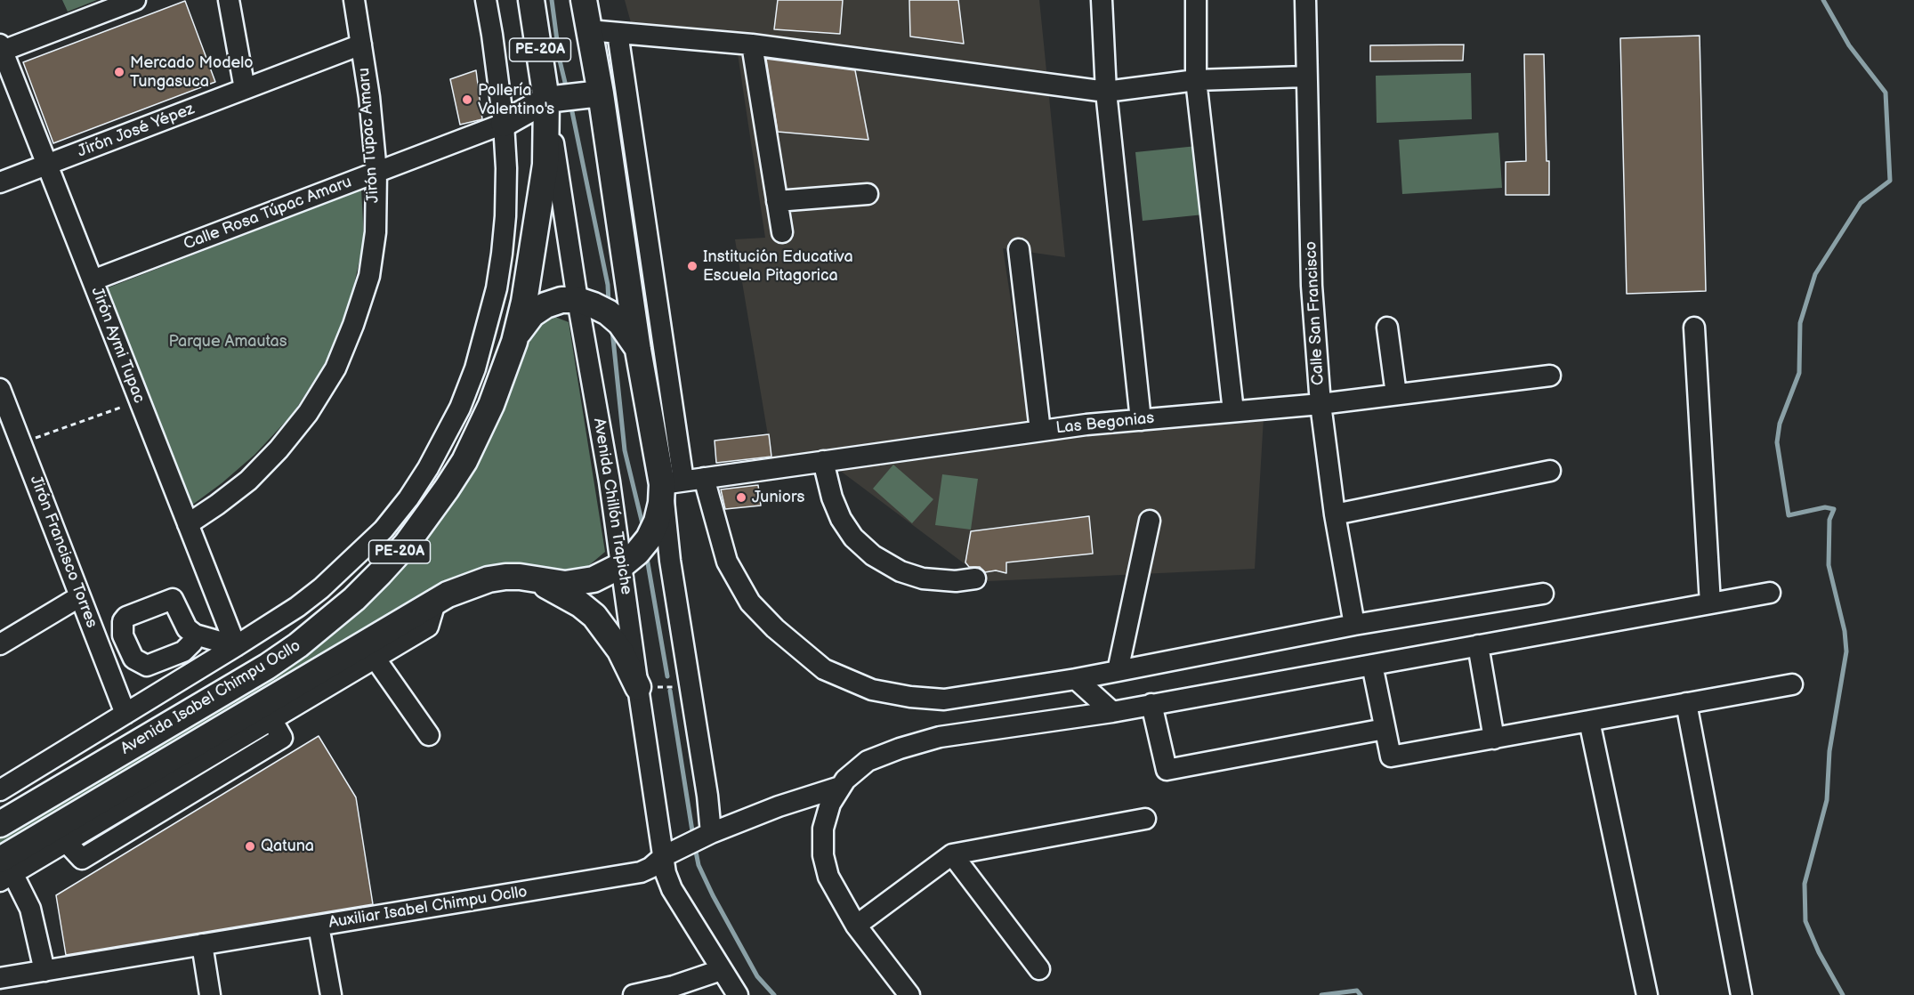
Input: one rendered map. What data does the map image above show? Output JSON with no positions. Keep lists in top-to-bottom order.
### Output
{
  "streets": {
    "main road": ["PE-20A", "Avenida Chillón Trapiche", "Avenida Isabel Chimpu Ocllo"],
    "street": [
      "Jirón José Yépez",
      "Jirón Tupac Amaru",
      "Calle Rosa Túpac Amaru",
      "Calle San Francisco",
      "Jirón Aymi Tupac",
      "Las Begonias",
      "Jirón Francisco Torres",
      "Auxiliar Isabel Chimpu Ocllo"
    ]
  },
  "crossings": [
    ["PE-20A", "Las Begonias"],
    ["PE-20A", "Avenida Isabel Chimpu Ocllo"],
    ["Jirón José Yépez", "Jirón Tupac Amaru"],
    ["Jirón José Yépez", "Jirón Aymi Tupac"],
    ["Jirón Tupac Amaru", "Calle Rosa Túpac Amaru"],
    ["Jirón Tupac Amaru", "Jirón Aymi Tupac"],
    ["Calle Rosa Túpac Amaru", "Jirón Aymi Tupac"],
    ["Calle San Francisco", "Las Begonias"],
    ["Las Begonias", "Avenida Isabel Chimpu Ocllo"],
    ["Avenida Chillón Trapiche", "Avenida Isabel Chimpu Ocllo"],
    ["Avenida Chillón Trapiche", "Auxiliar Isabel Chimpu Ocllo"]
  ],
  "parks": ["Parque Amautas"],
  "places": [
    "Mercado Modelo Tungasuca",
    "Pollería Valentino's",
    "Institución Educativa Escuela Pitagorica",
    "Juniors",
    "Qatuna"
  ]
}
